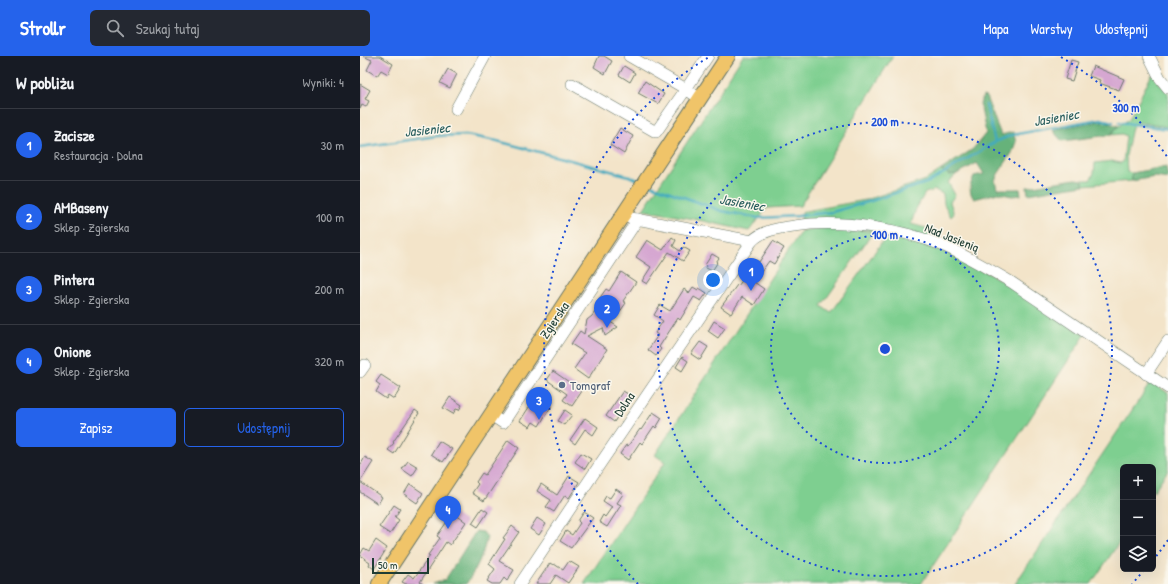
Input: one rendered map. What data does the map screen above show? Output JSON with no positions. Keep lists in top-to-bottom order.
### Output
{
  "streets": {
    "main road": ["Zgierska"],
    "street": ["Nad Jasienią", "Dolna"]
  },
  "crossings": [
    ["Nad Jasienią", "Dolna"]
  ],
  "water": ["Jasieniec"],
  "places": ["Tomgraf"],
  "scale_bar": "50 m",
  "page": {
    "header": "Strollr",
    "search": "Szukaj tutaj",
    "nav": ["Mapa", "Warstwy", "Udostępnij"],
    "heading": ["W pobliżu", "Wyniki: 4"],
    "list": [
      {
        "mark": "1",
        "name": "Zacisze",
        "note": "Restauracja · Dolna",
        "value": "30 m"
      },
      {
        "mark": "2",
        "name": "AMBaseny",
        "note": "Sklep · Zgierska",
        "value": "100 m"
      },
      {
        "mark": "3",
        "name": "Pintera",
        "note": "Sklep · Zgierska",
        "value": "200 m"
      },
      {
        "mark": "4",
        "name": "Onione",
        "note": "Sklep · Zgierska",
        "value": "320 m"
      }
    ],
    "pins": [
      "1",
      "2",
      "3",
      "4"
    ],
    "buttons": ["Zapisz", "Udostępnij"],
    "map_buttons": ["+", "−"],
    "scale": "50 m"
  },
  "rings": ["300 m", "200 m", "100 m"]
}
